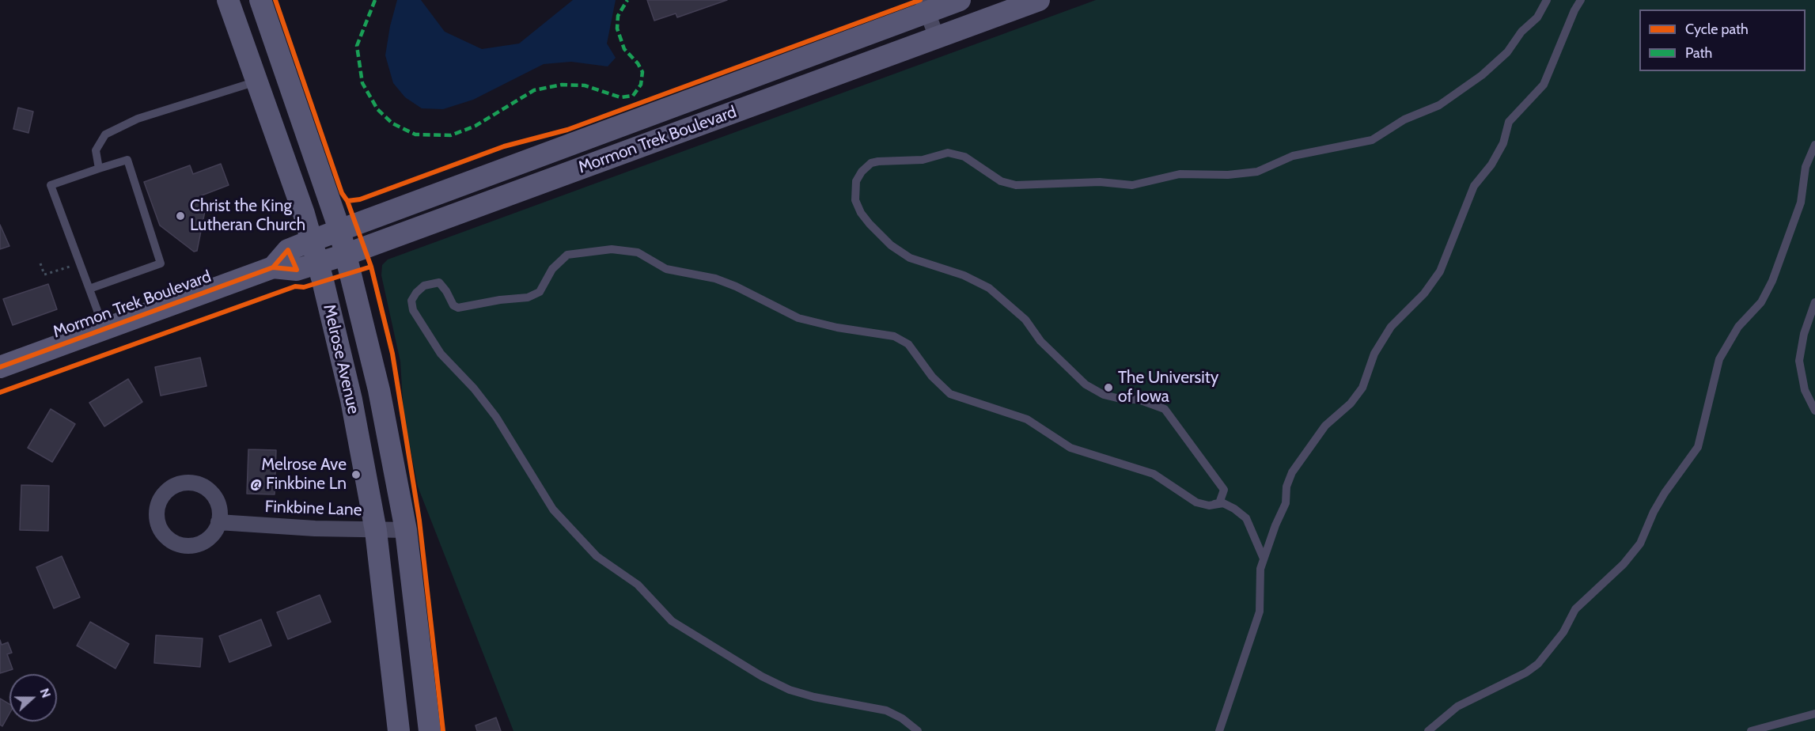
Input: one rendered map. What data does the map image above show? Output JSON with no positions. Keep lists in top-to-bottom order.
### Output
{
  "streets": {
    "main road": ["Mormon Trek Boulevard", "Melrose Avenue"],
    "street": ["Finkbine Lane"]
  },
  "crossings": [
    ["Mormon Trek Boulevard", "Melrose Avenue"],
    ["Melrose Avenue", "Finkbine Lane"]
  ],
  "places": ["Christ the King Lutheran Church", "The University of Iowa", "Melrose Ave @ Finkbine Ln"],
  "legend": ["Cycle path", "Path"],
  "north": "right"
}
